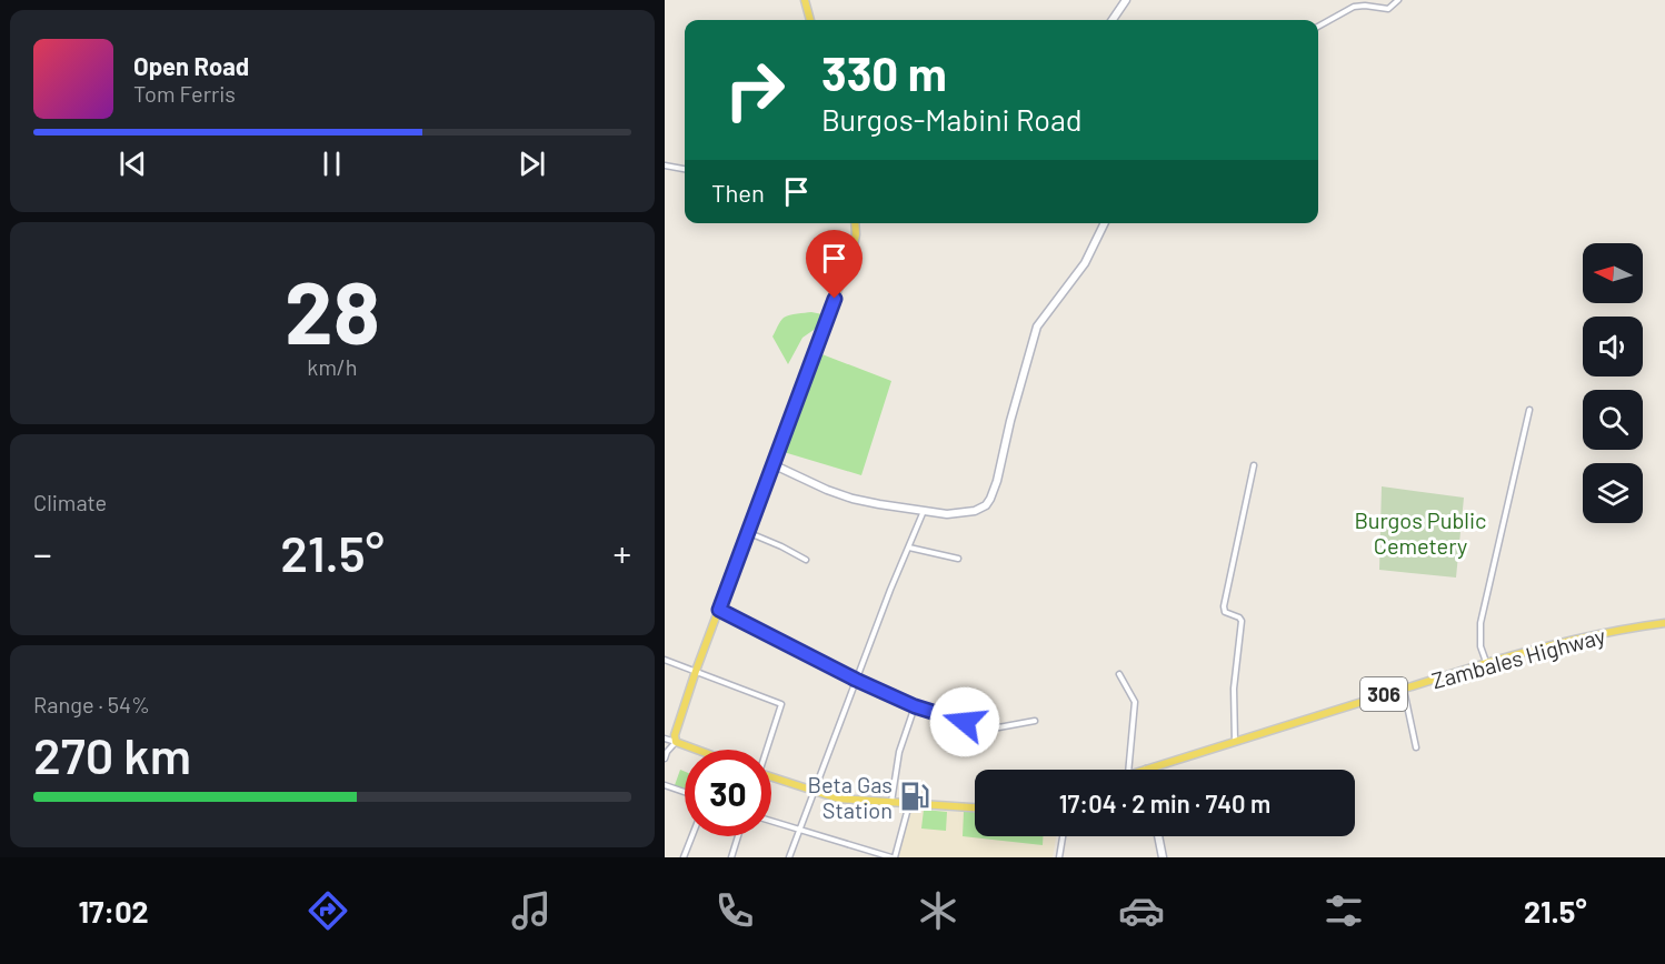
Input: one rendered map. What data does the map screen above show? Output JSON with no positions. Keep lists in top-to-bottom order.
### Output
{
  "streets": {
    "main road": ["Zambales Highway", "306"]
  },
  "parks": ["Burgos Public Cemetery"],
  "places": {
    "fuel station": ["Beta Gas Station"]
  },
  "north": "left",
  "page": {
    "turn": ["330 m", "Burgos-Mabini Road"],
    "song": ["Open Road", "Tom Ferris"],
    "then": "Then",
    "tile": [
      ["28", "km/h"],
      "Climate",
      ["Range · 54%", "270 km"]
    ],
    "heat": ["−", "21.5°", "+"],
    "limit": "30",
    "trip": "17:04 · 2 min · 740 m",
    "tabs": ["17:02", "21.5°"]
  }
}
